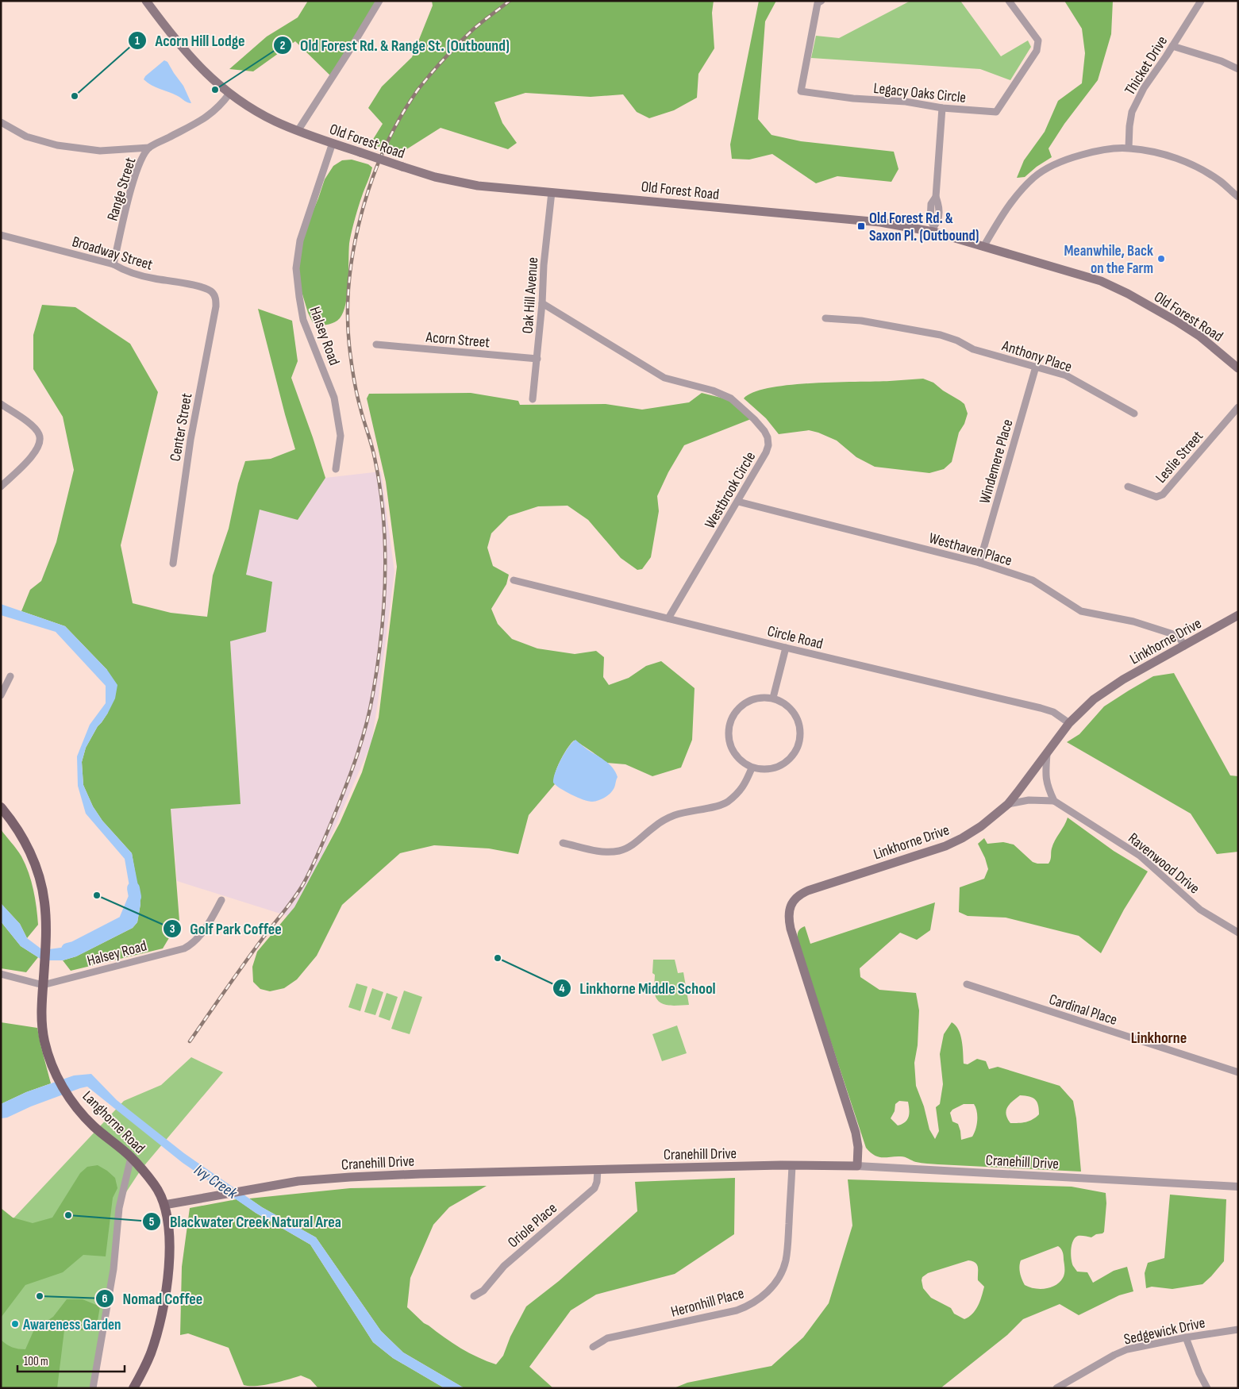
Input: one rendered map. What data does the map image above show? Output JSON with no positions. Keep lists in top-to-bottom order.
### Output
{
  "streets": {
    "main road": [
      "Old Forest Road",
      "Linkhorne Drive",
      "Langhorne Road",
      "Cranehill Drive"
    ],
    "street": [
      "Thicket Drive",
      "Legacy Oaks Circle",
      "Range Street",
      "Broadway Street",
      "Oak Hill Avenue",
      "Halsey Road",
      "Acorn Street",
      "Anthony Place",
      "Center Street",
      "Leslie Street",
      "Windemere Place",
      "Westbrook Circle",
      "Westhaven Place",
      "Circle Road",
      "Ravenwood Drive",
      "Cardinal Place",
      "Oriole Place",
      "Heronhill Place",
      "Sedgewick Drive"
    ]
  },
  "crossings": [
    ["Old Forest Road", "Range Street"],
    ["Old Forest Road", "Oak Hill Avenue"],
    ["Old Forest Road", "Halsey Road"],
    ["Range Street", "Broadway Street"],
    ["Broadway Street", "Center Street"],
    ["Oak Hill Avenue", "Acorn Street"],
    ["Oak Hill Avenue", "Westbrook Circle"],
    ["Halsey Road", "Langhorne Road"],
    ["Anthony Place", "Windemere Place"],
    ["Windemere Place", "Westhaven Place"],
    ["Westbrook Circle", "Westhaven Place"],
    ["Westbrook Circle", "Circle Road"],
    ["Westhaven Place", "Linkhorne Drive"],
    ["Circle Road", "Linkhorne Drive"],
    ["Linkhorne Drive", "Cranehill Drive"],
    ["Langhorne Road", "Cranehill Drive"],
    ["Cranehill Drive", "Oriole Place"],
    ["Cranehill Drive", "Heronhill Place"]
  ],
  "districts": ["Linkhorne"],
  "water": ["Ivy Creek"],
  "places": {
    "other": [
      "Old Forest Rd. & Range St. (Outbound)",
      "Acorn Hill Lodge",
      "Meanwhile, Back on the Farm",
      "Golf Park Coffee",
      "Linkhorne Middle School",
      "Blackwater Creek Natural Area",
      "Nomad Coffee",
      "Awareness Garden"
    ],
    "transit": ["Old Forest Rd. & Saxon Pl. (Outbound)"]
  },
  "scale_bar": "100 m"
}
